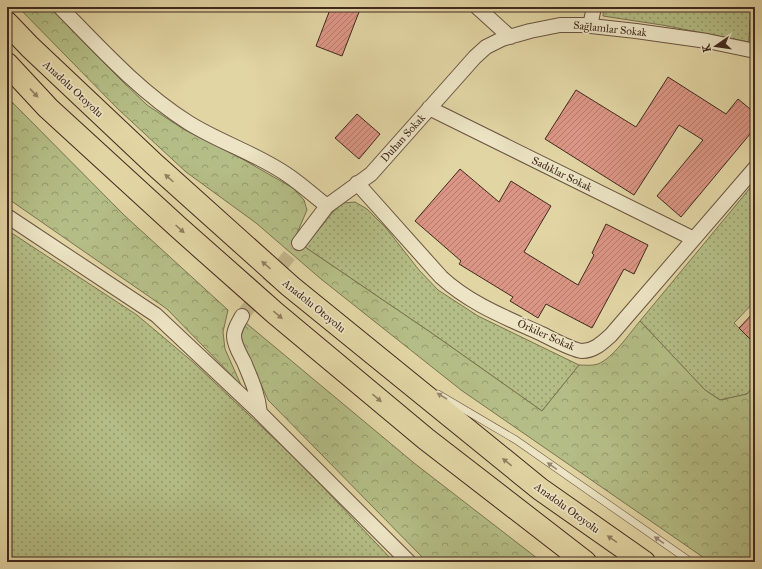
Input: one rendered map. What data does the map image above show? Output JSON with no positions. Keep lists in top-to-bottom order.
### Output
{
  "streets": {
    "highway": ["Anadolu Otoyolu"],
    "street": [
      "Sağlamlar Sokak",
      "Duhan Sokak",
      "Sadıklar Sokak",
      "Örkiler Sokak"
    ]
  },
  "crossings": [
    ["Sağlamlar Sokak", "Duhan Sokak"],
    ["Duhan Sokak", "Sadıklar Sokak"],
    ["Duhan Sokak", "Örkiler Sokak"],
    ["Sadıklar Sokak", "Örkiler Sokak"]
  ],
  "north": "left"
}
